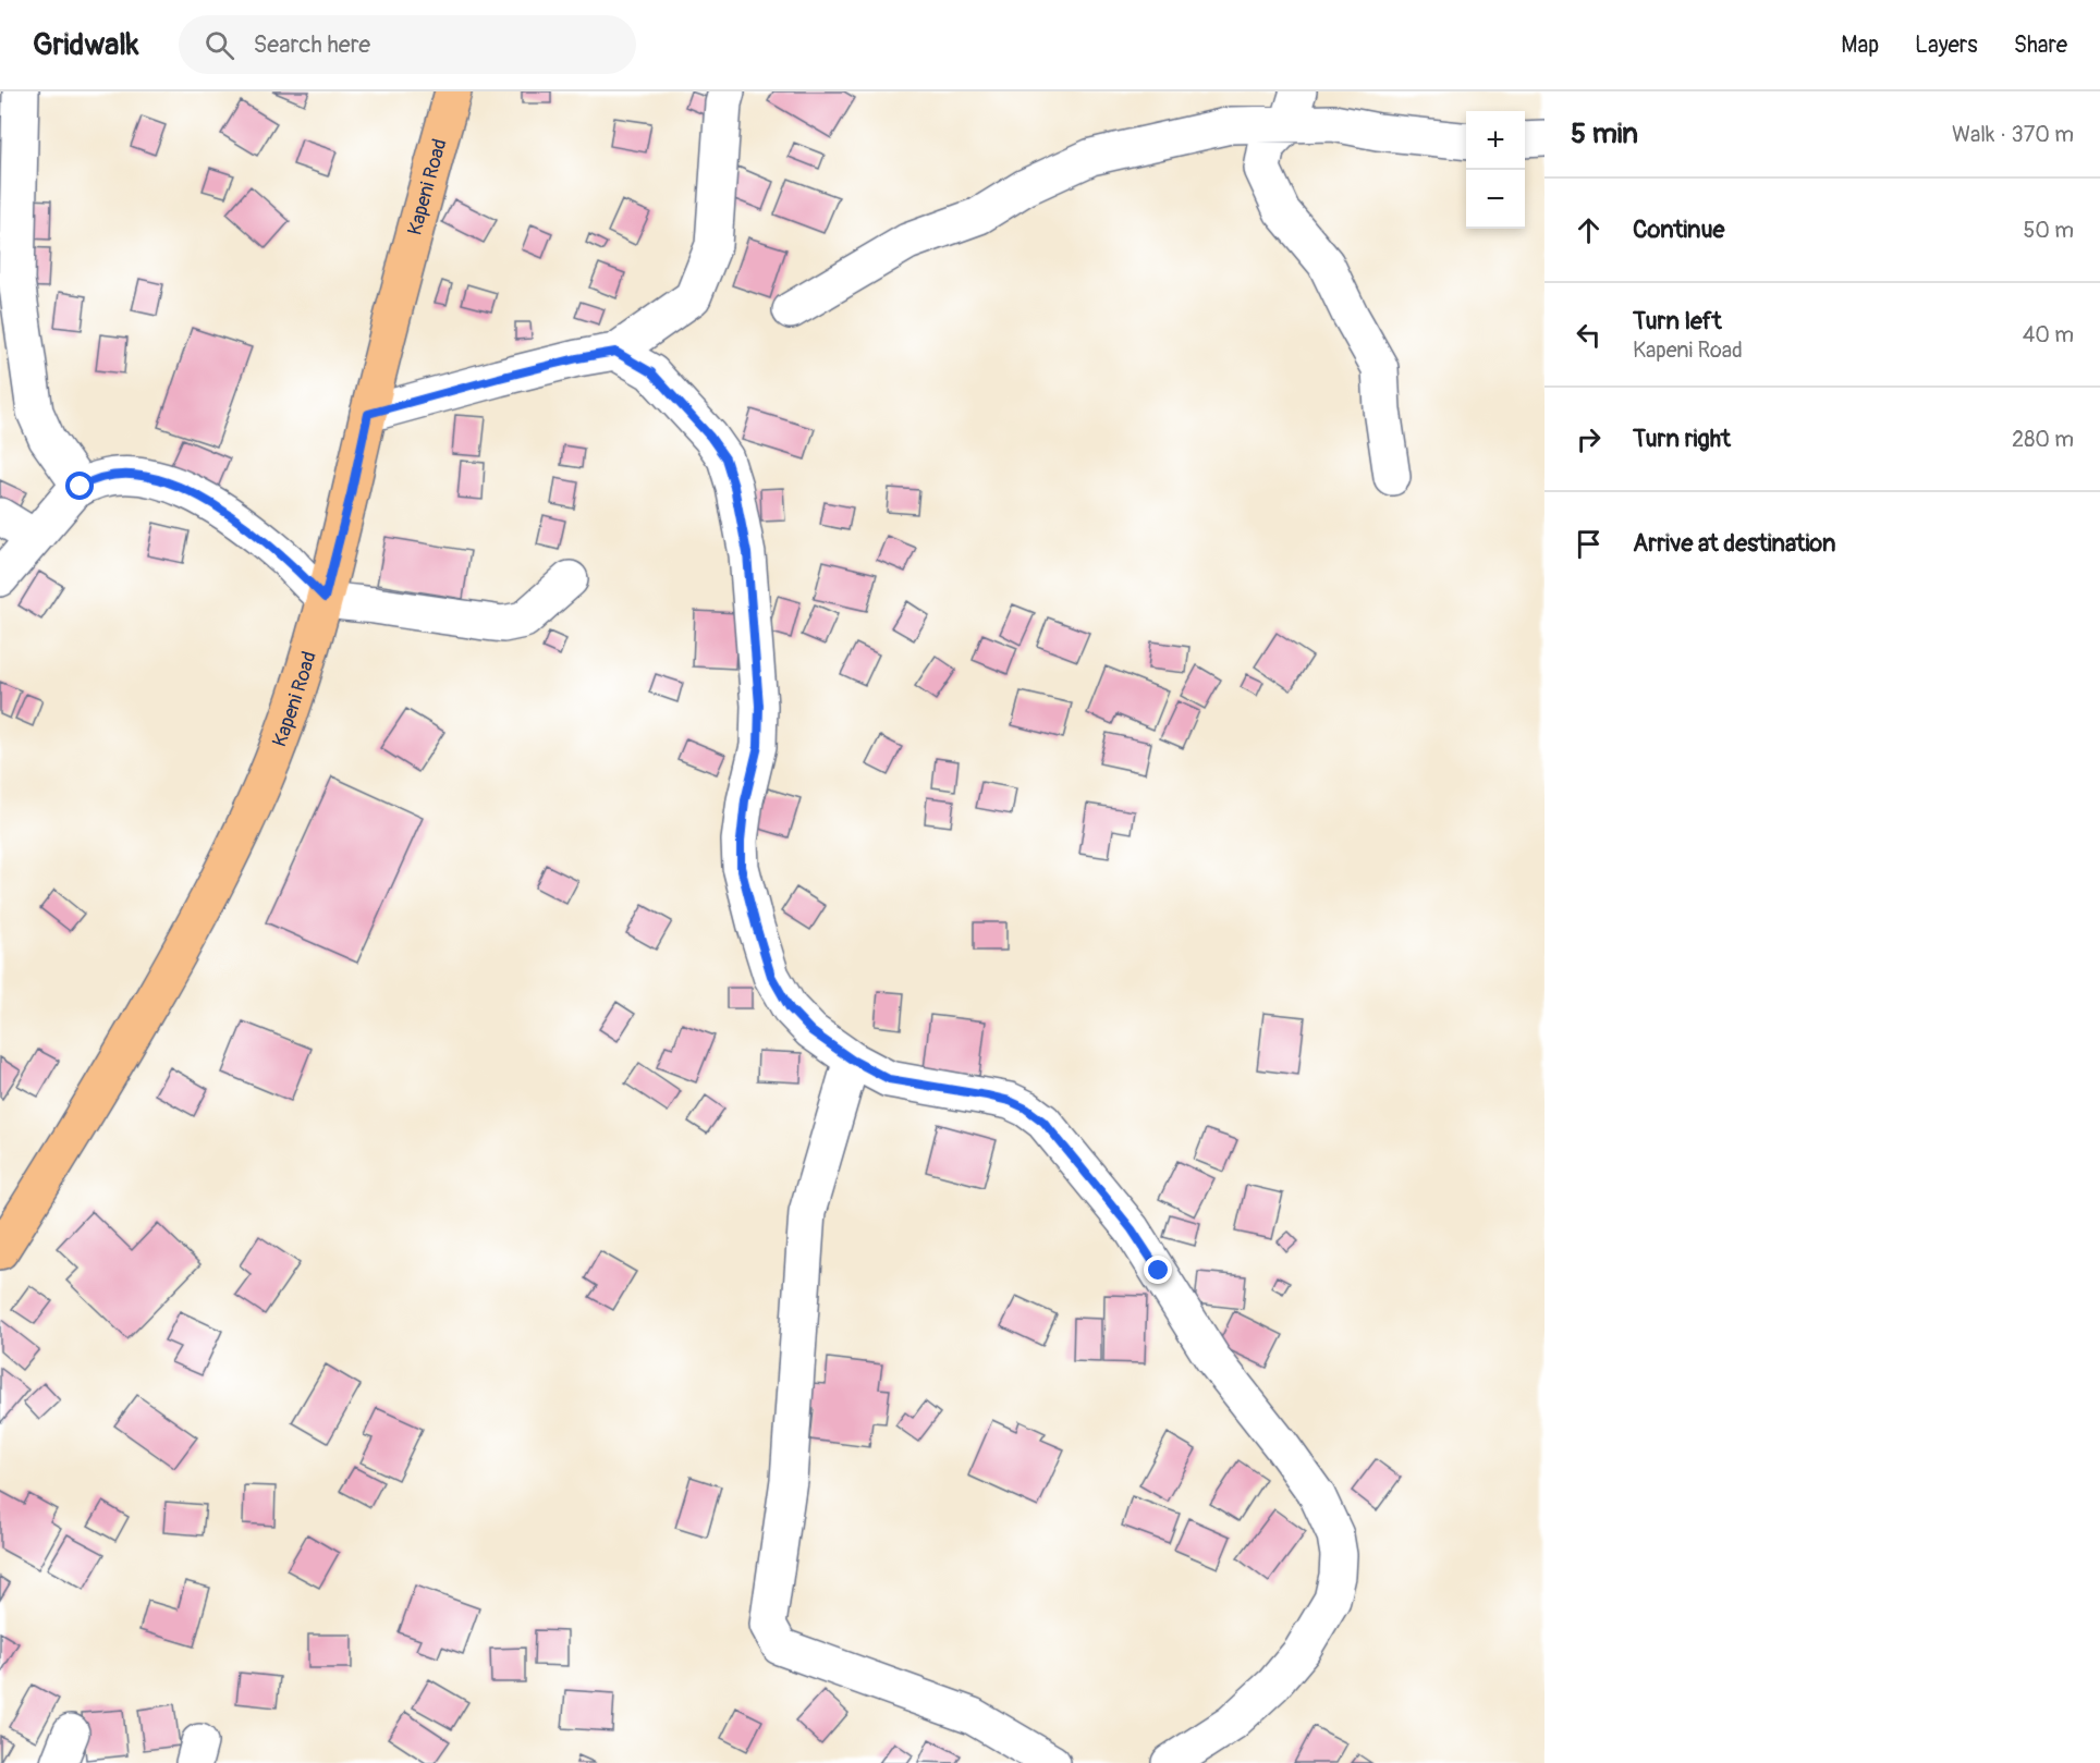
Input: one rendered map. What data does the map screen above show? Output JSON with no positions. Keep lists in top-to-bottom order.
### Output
{
  "streets": {
    "main road": ["Kapeni Road"]
  },
  "page": {
    "header": "Gridwalk",
    "search": "Search here",
    "nav": ["Map", "Layers", "Share"],
    "heading": ["5 min", "Walk · 370 m"],
    "map_buttons": ["+", "−"],
    "list": [
      ["Continue", "50 m"],
      ["Turn left", "Kapeni Road", "40 m"],
      ["Turn right", "280 m"],
      "Arrive at destination"
    ]
  }
}
